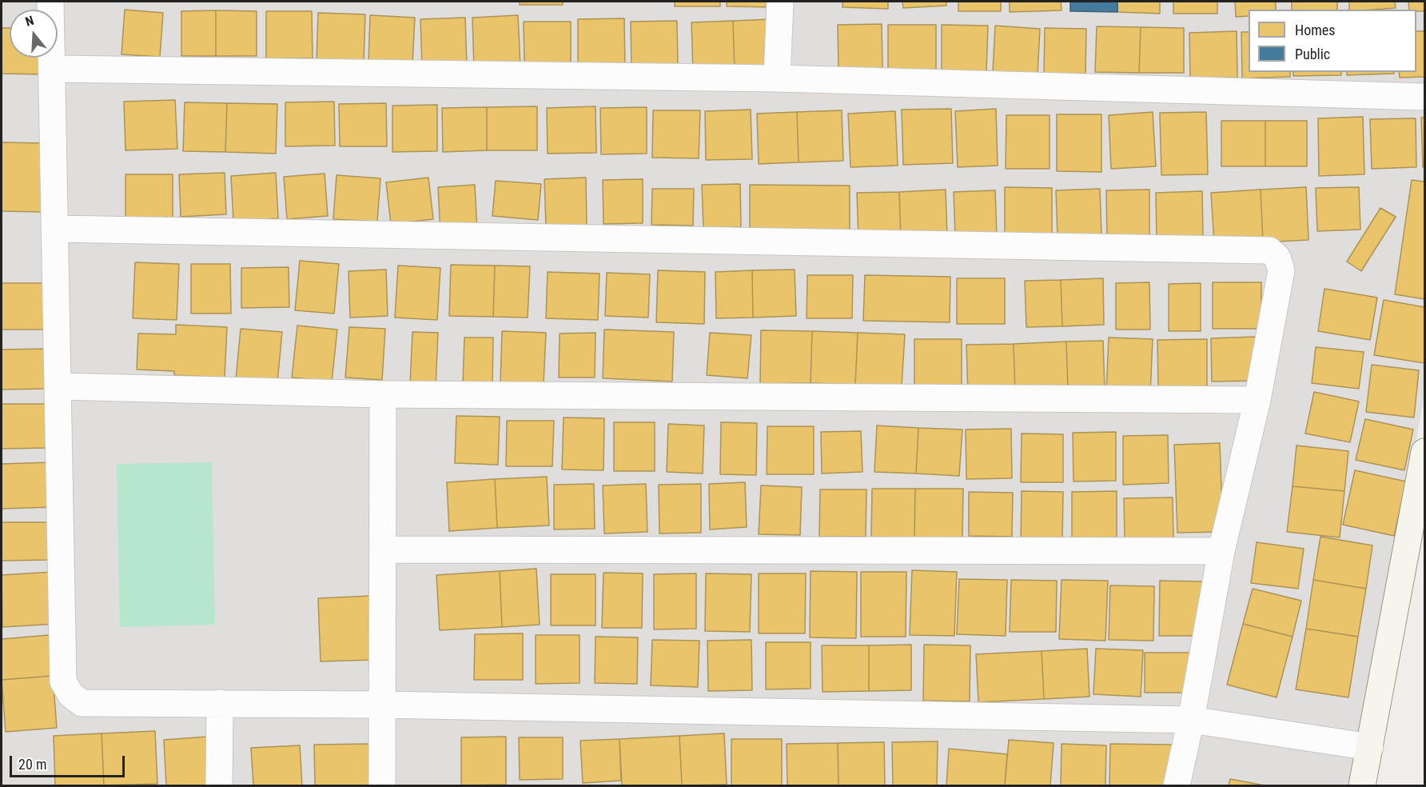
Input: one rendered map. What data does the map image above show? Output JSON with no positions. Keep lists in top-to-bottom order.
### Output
{
  "legend": ["Homes", "Public"],
  "scale_bar": "20 m",
  "north": "top"
}
